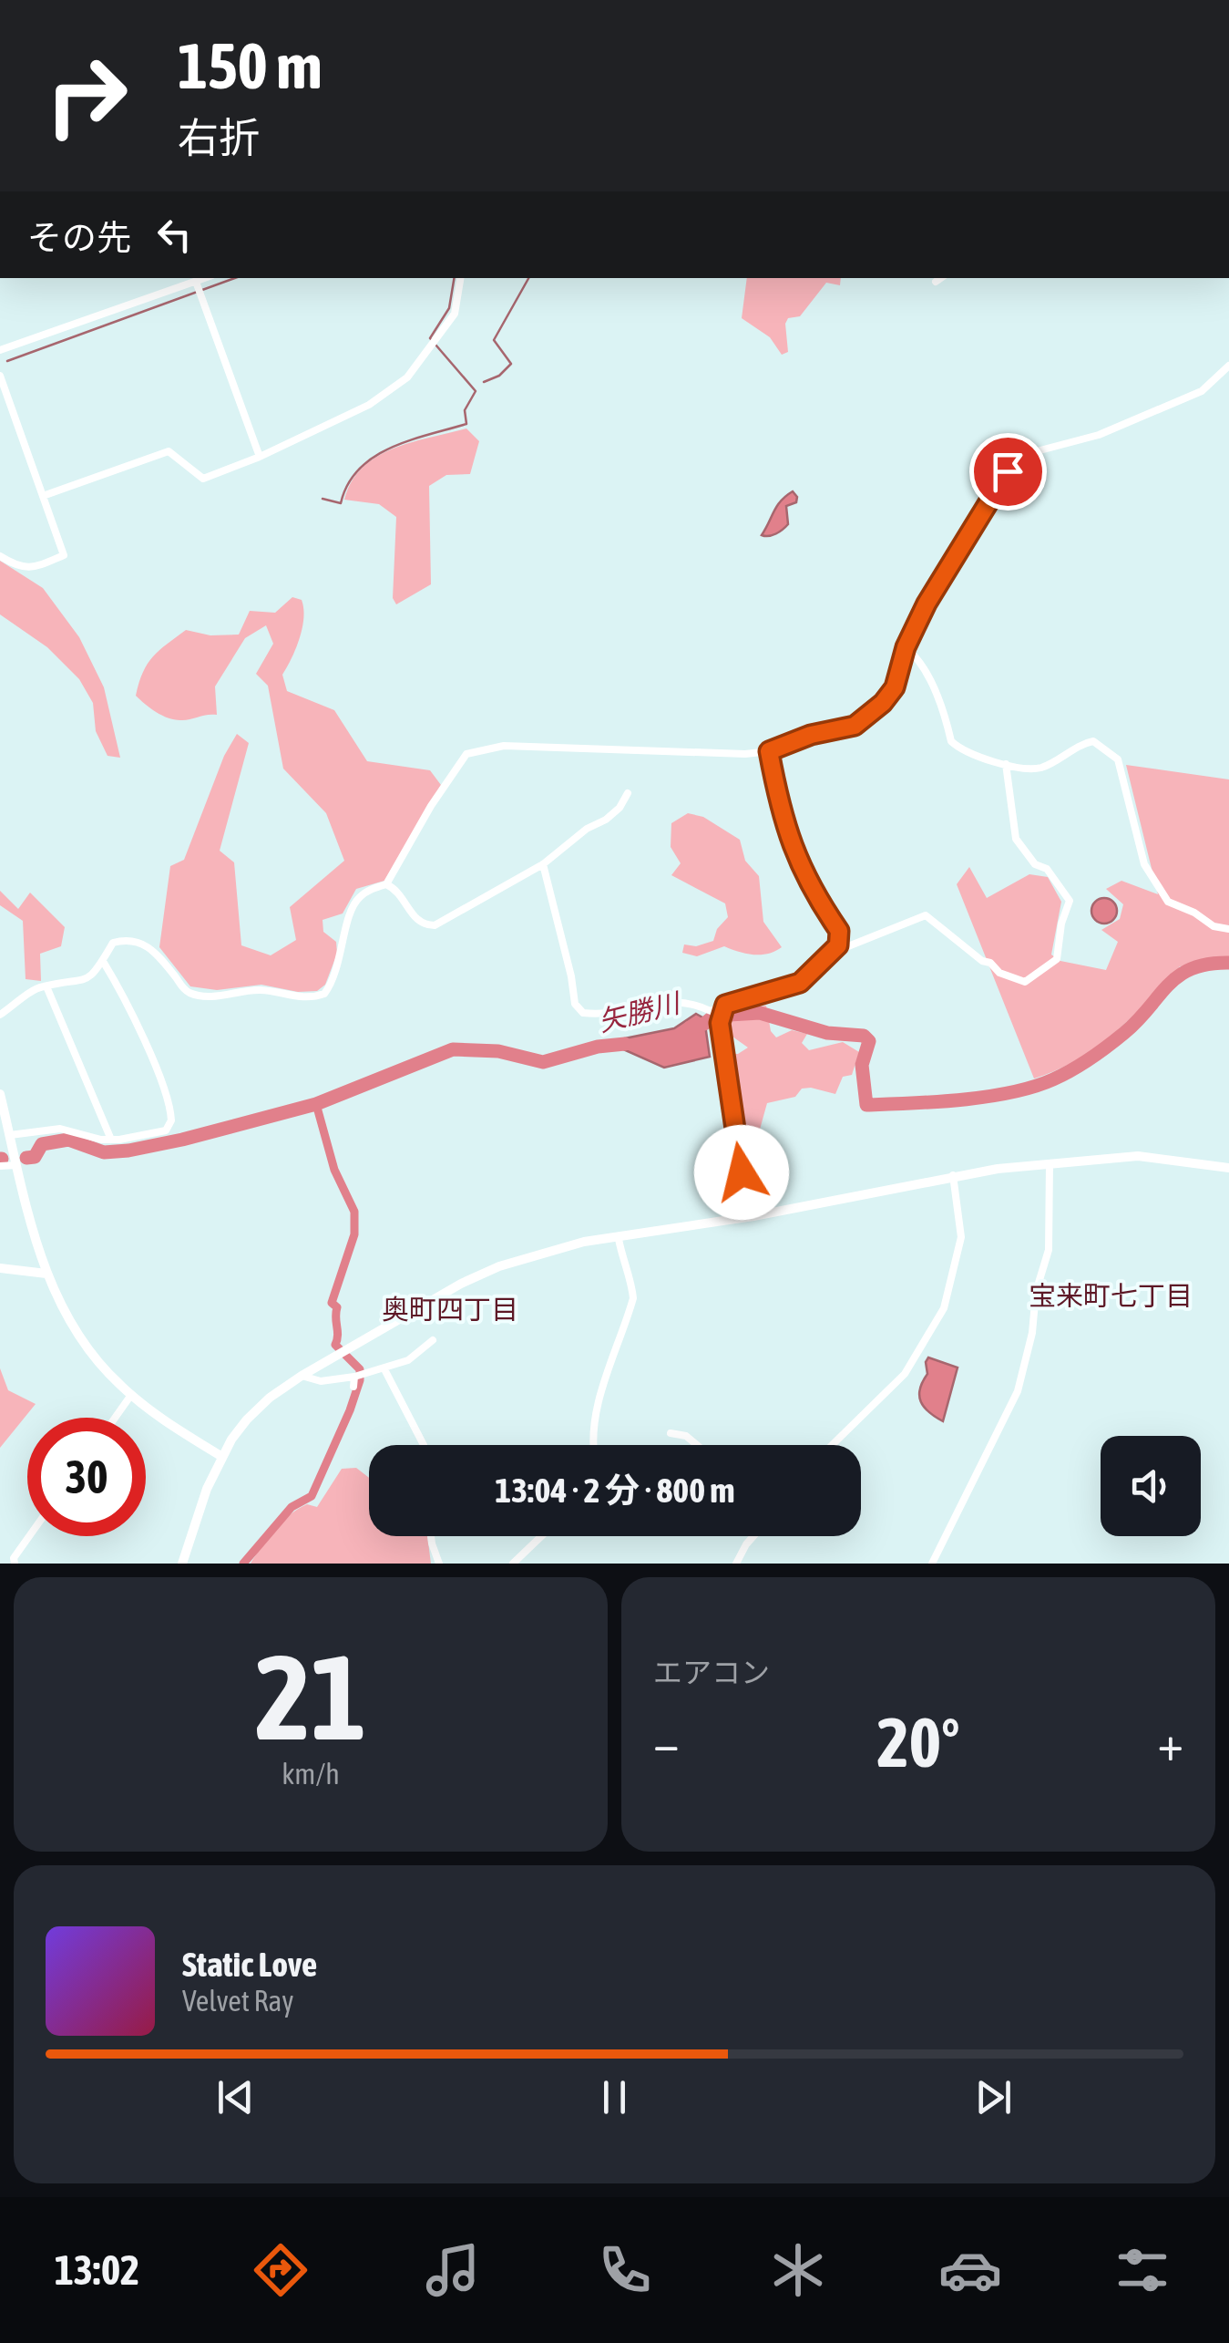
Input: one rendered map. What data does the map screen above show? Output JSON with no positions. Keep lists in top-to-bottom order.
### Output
{
  "districts": ["宝来町七丁目", "奥町四丁目"],
  "water": ["矢勝川"],
  "page": {
    "turn": ["150 m", "右折"],
    "then": "その先",
    "limit": "30",
    "trip": "13:04 · 2 分 · 800 m",
    "tile": [
      ["21", "km/h"],
      "エアコン"
    ],
    "heat": ["−", "20°", "+"],
    "song": ["Static Love", "Velvet Ray"],
    "tabs": "13:02"
  }
}
